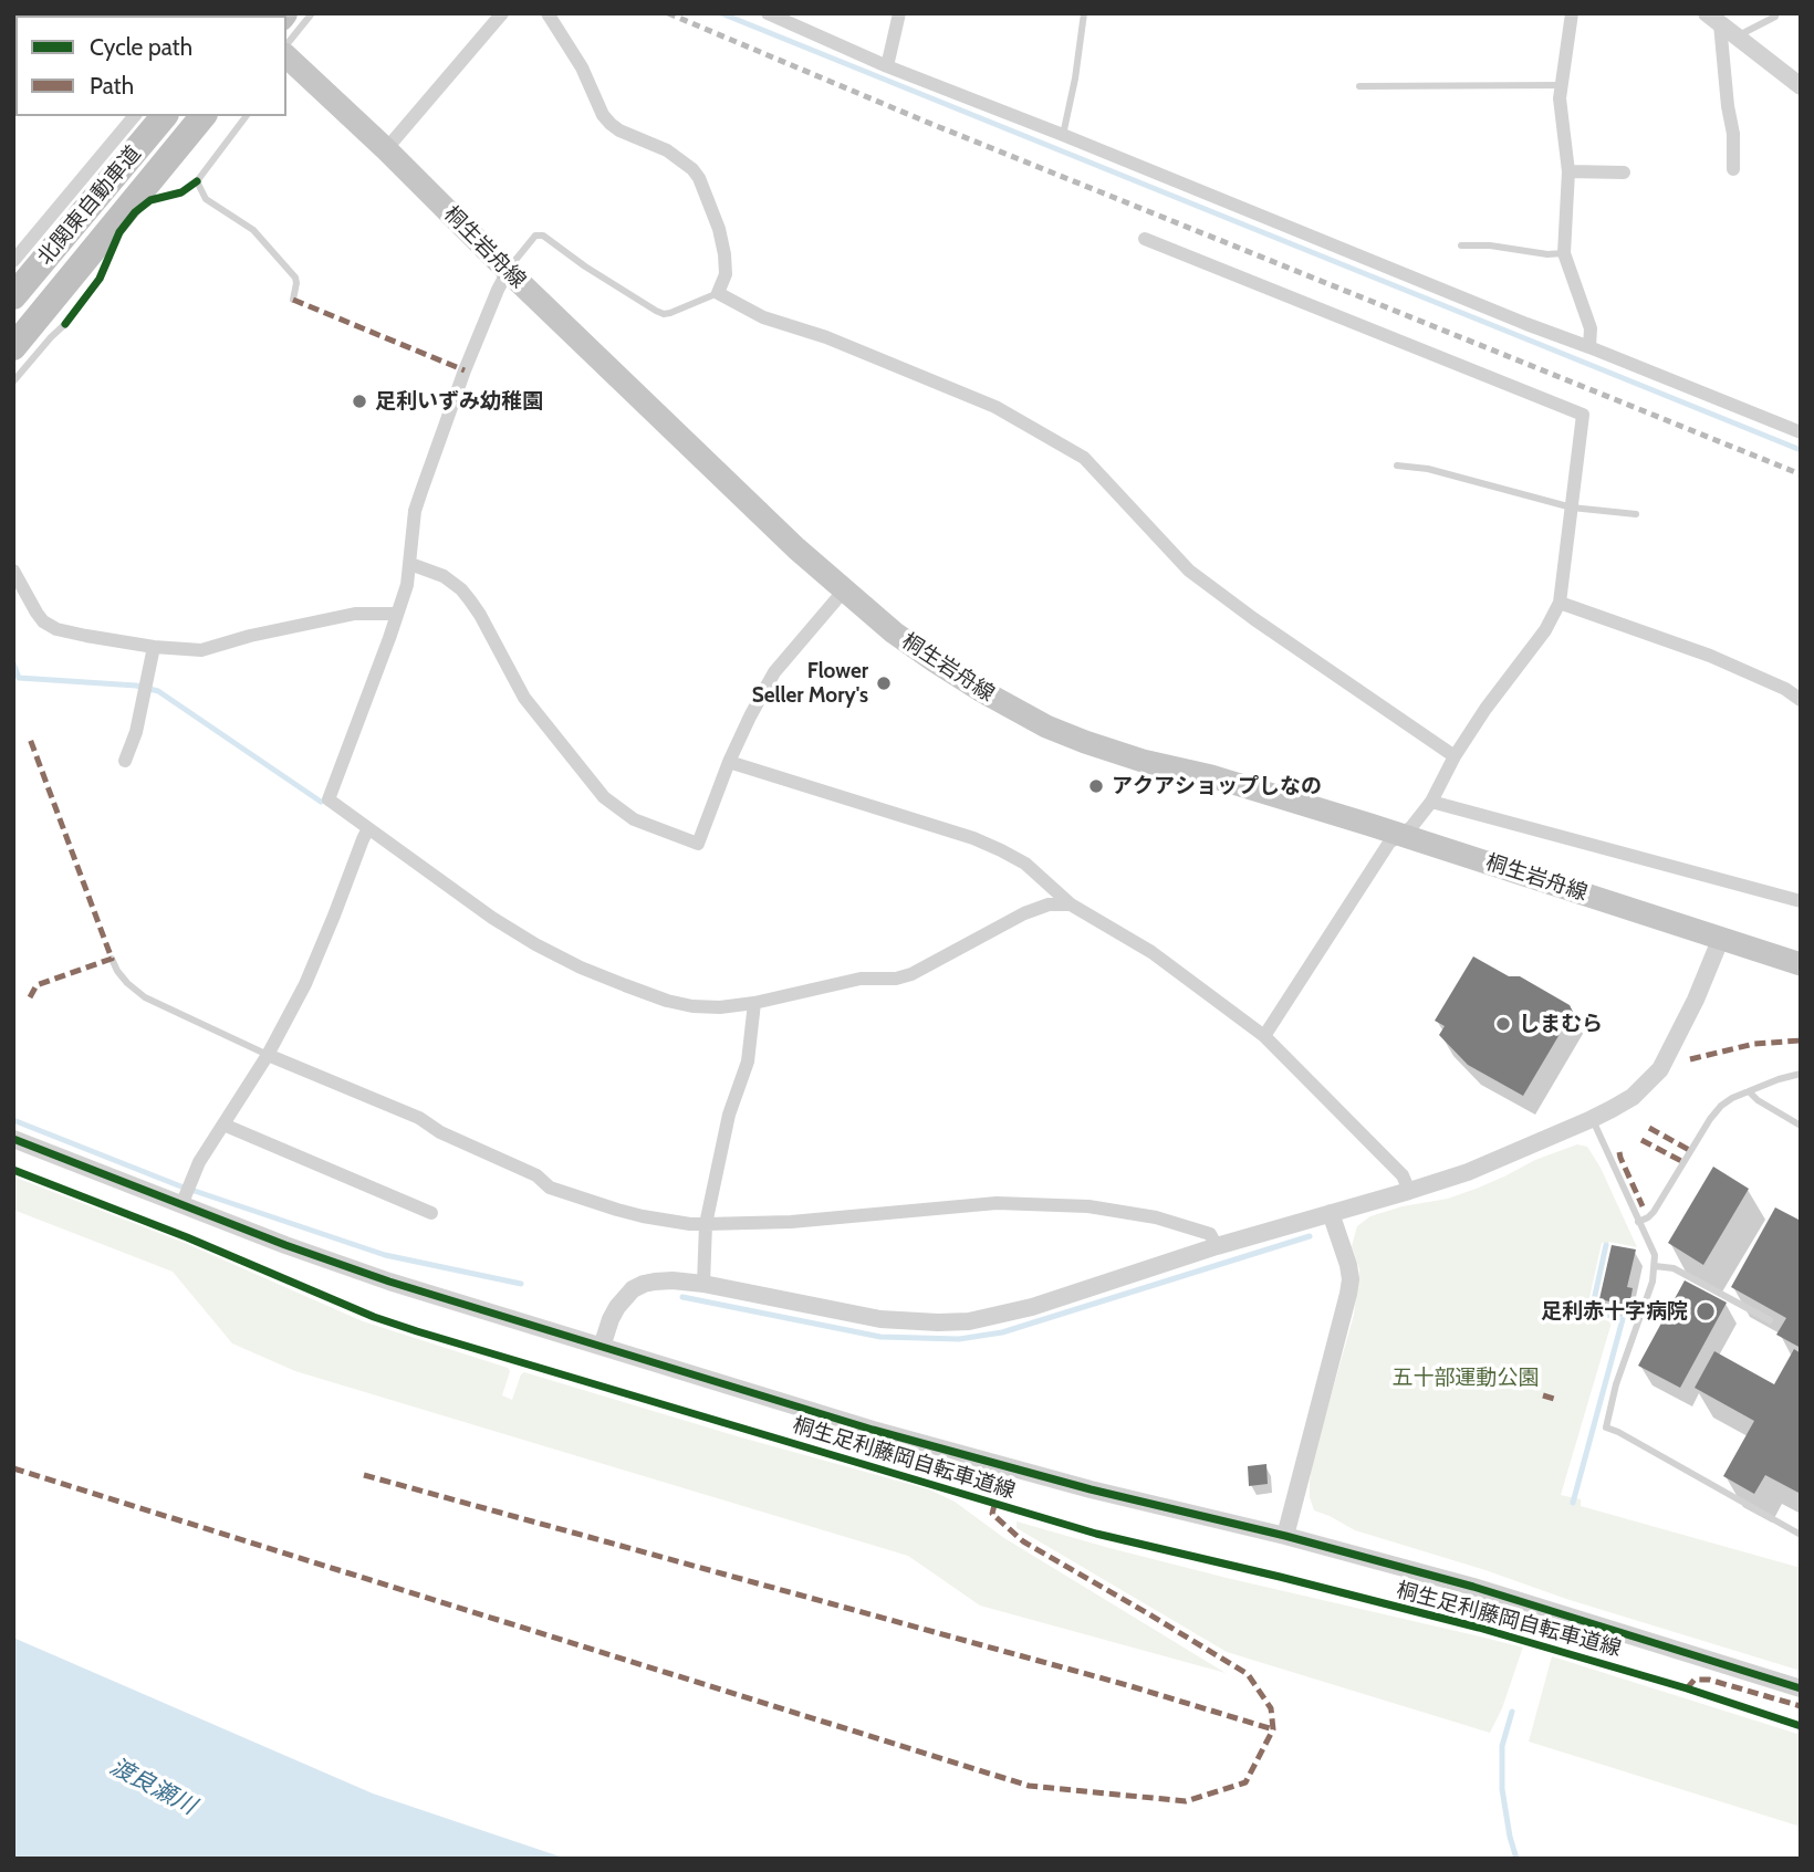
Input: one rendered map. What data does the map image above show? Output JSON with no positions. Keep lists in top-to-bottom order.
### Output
{
  "streets": {
    "highway": ["北関東自動車道"],
    "main road": ["桐生岩舟線"],
    "cycle path": ["桐生足利藤岡自転車道線"]
  },
  "water": ["渡良瀬川"],
  "parks": ["五十部運動公園"],
  "places": [
    "足利いずみ幼稚園",
    "Flower Seller Mory's",
    "アクアショップしなの",
    "しまむら",
    "足利赤十字病院"
  ],
  "legend": ["Cycle path", "Path"]
}
